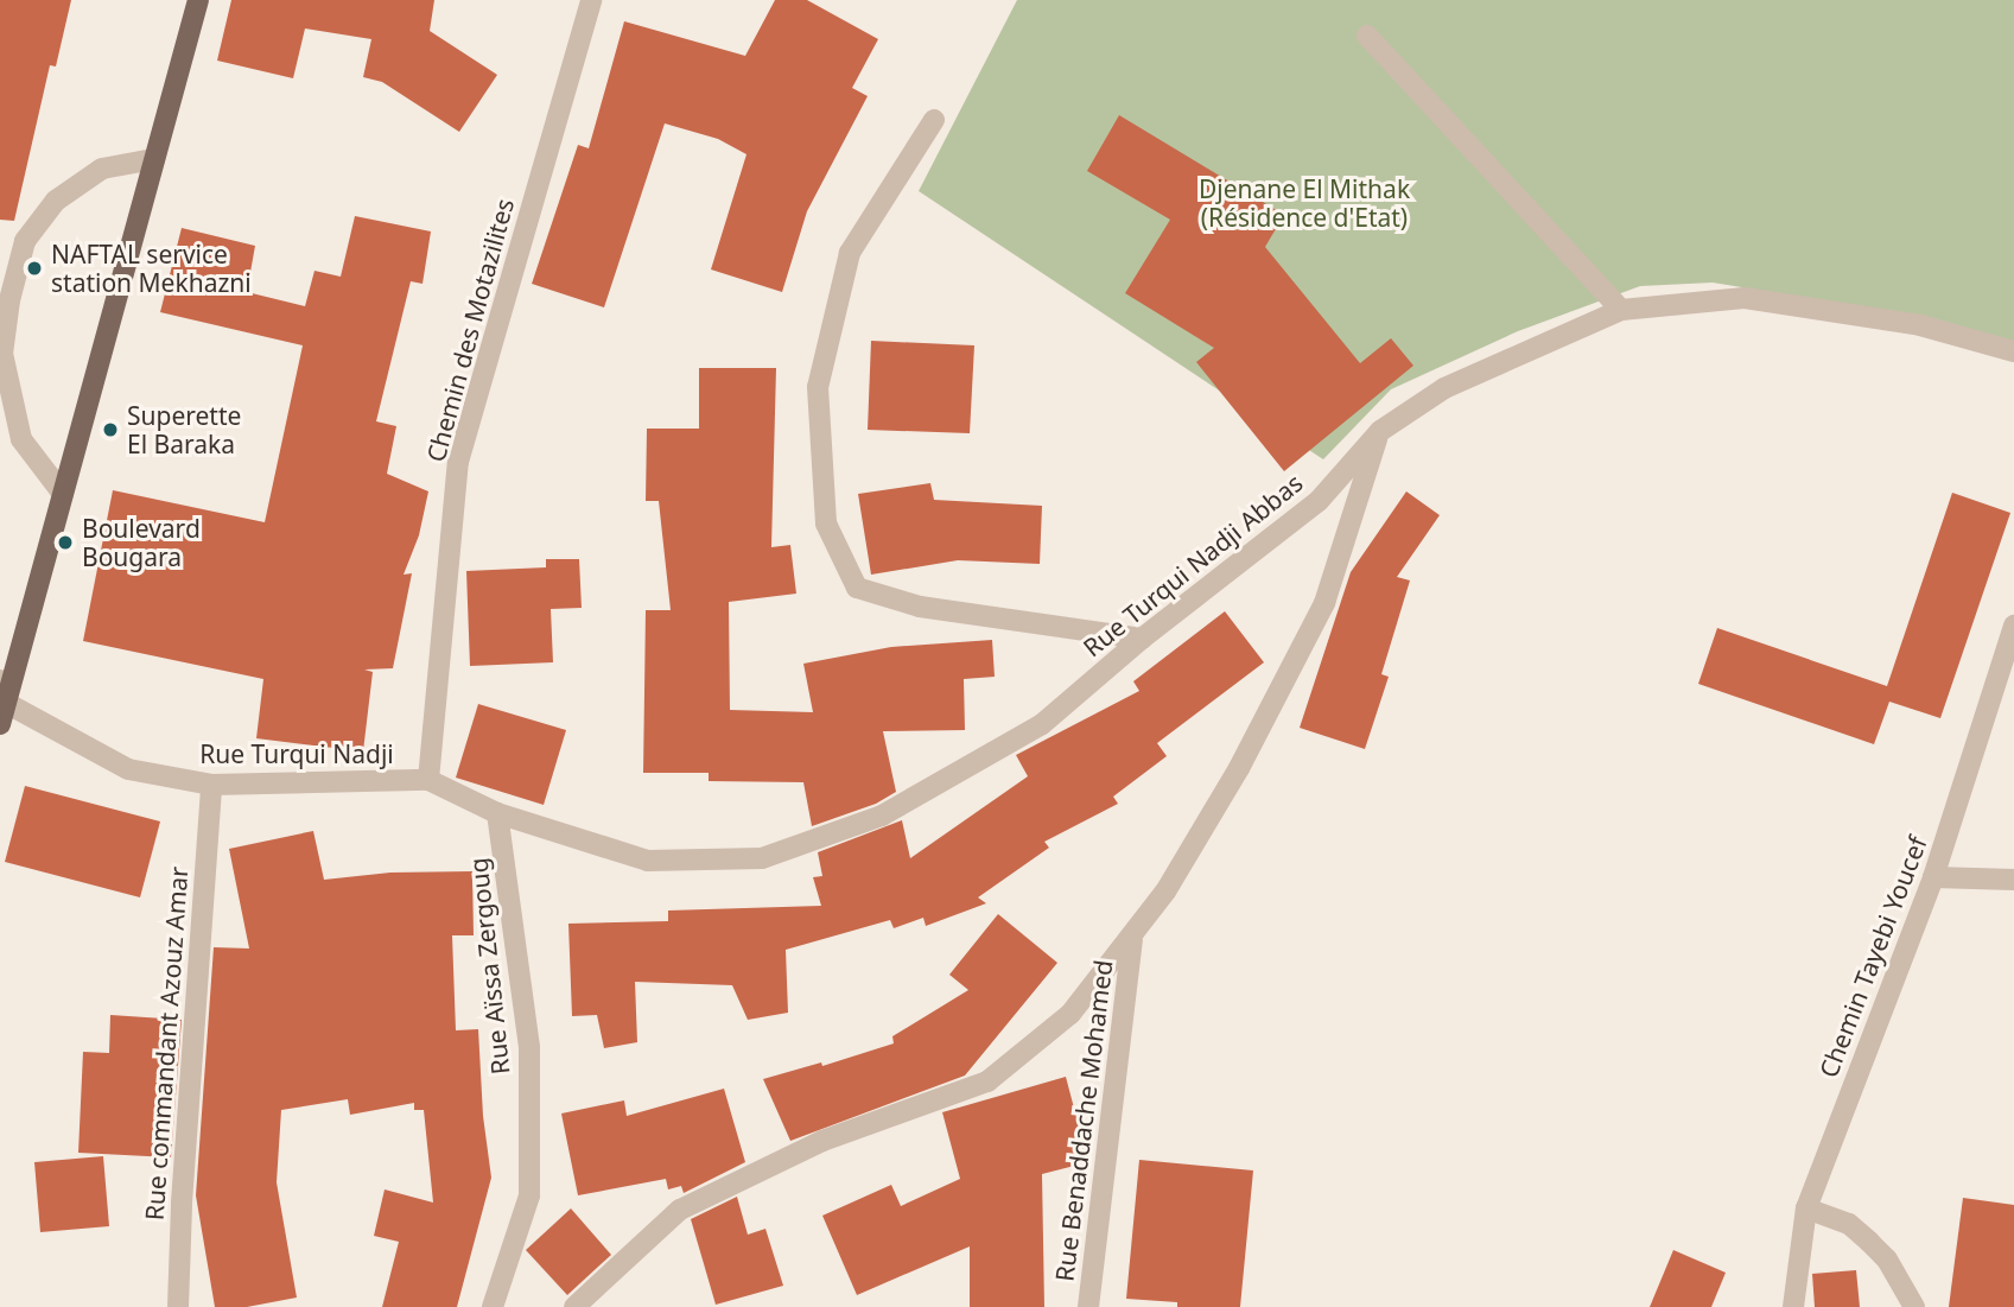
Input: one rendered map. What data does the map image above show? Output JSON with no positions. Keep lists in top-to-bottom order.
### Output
{
  "streets": {
    "street": [
      "Chemin des Motazilites",
      "Rue Turqui Nadji Abbas",
      "Rue Turqui Nadji",
      "Chemin Tayebi Youcef",
      "Rue Aïssa Zergoug",
      "Rue commandant Azouz Amar",
      "Rue Benaddache Mohamed"
    ]
  },
  "crossings": [
    ["Chemin des Motazilites", "Rue Turqui Nadji"],
    ["Rue Turqui Nadji Abbas", "Rue Turqui Nadji"],
    ["Rue Turqui Nadji Abbas", "Rue Aïssa Zergoug"],
    ["Rue Turqui Nadji", "Rue Aïssa Zergoug"],
    ["Rue Turqui Nadji", "Rue commandant Azouz Amar"]
  ],
  "parks": ["Djenane El Mithak (Résidence d'Etat)"],
  "places": ["NAFTAL service station Mekhazni", "Superette El Baraka", "Boulevard Bougara"]
}
